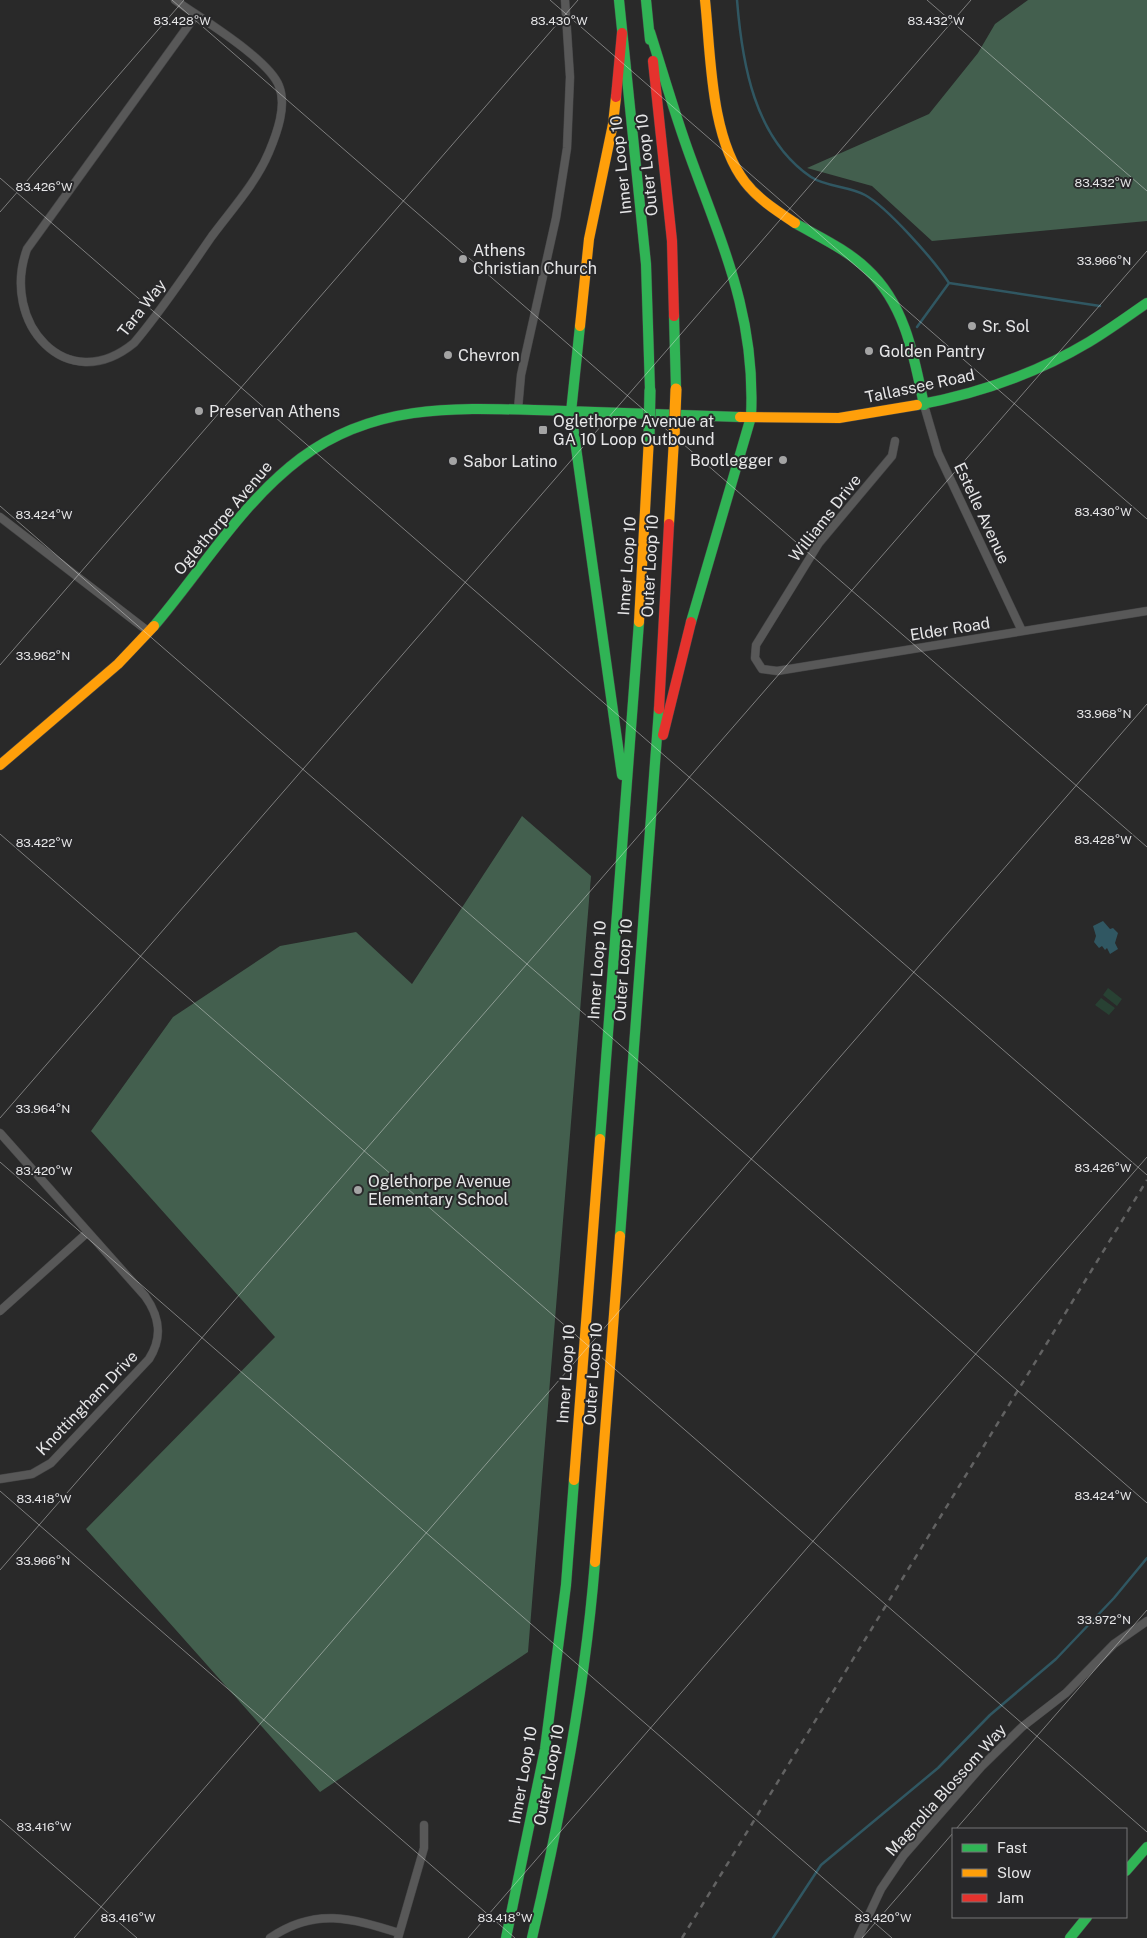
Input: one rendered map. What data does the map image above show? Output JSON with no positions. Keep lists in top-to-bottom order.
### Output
{
  "streets": {
    "main road": [
      "Inner Loop 10",
      "Outer Loop 10",
      "Tallassee Road",
      "Oglethorpe Avenue"
    ],
    "street": [
      "Tara Way",
      "Estelle Avenue",
      "Williams Drive",
      "Elder Road",
      "Knottingham Drive",
      "Magnolia Blossom Way"
    ]
  },
  "crossings": [
    ["Tallassee Road", "Estelle Avenue"],
    ["Tallassee Road", "Oglethorpe Avenue"],
    ["Estelle Avenue", "Elder Road"],
    ["Williams Drive", "Elder Road"]
  ],
  "places": {
    "other": [
      "Athens Christian Church",
      "Sr. Sol",
      "Golden Pantry",
      "Chevron",
      "Preservan Athens",
      "Bootlegger",
      "Sabor Latino",
      "Oglethorpe Avenue Elementary School"
    ],
    "transit": ["Oglethorpe Avenue at GA 10 Loop Outbound"]
  },
  "legend": ["Fast", "Slow", "Jam"],
  "coordinates": [
    "83.428°W",
    "83.430°W",
    "83.432°W",
    "83.426°W",
    "33.966°N",
    "83.424°W",
    "33.962°N",
    "33.968°N",
    "83.422°W",
    "33.964°N",
    "83.420°W",
    "83.418°W",
    "33.972°N",
    "83.416°W"
  ]
}
